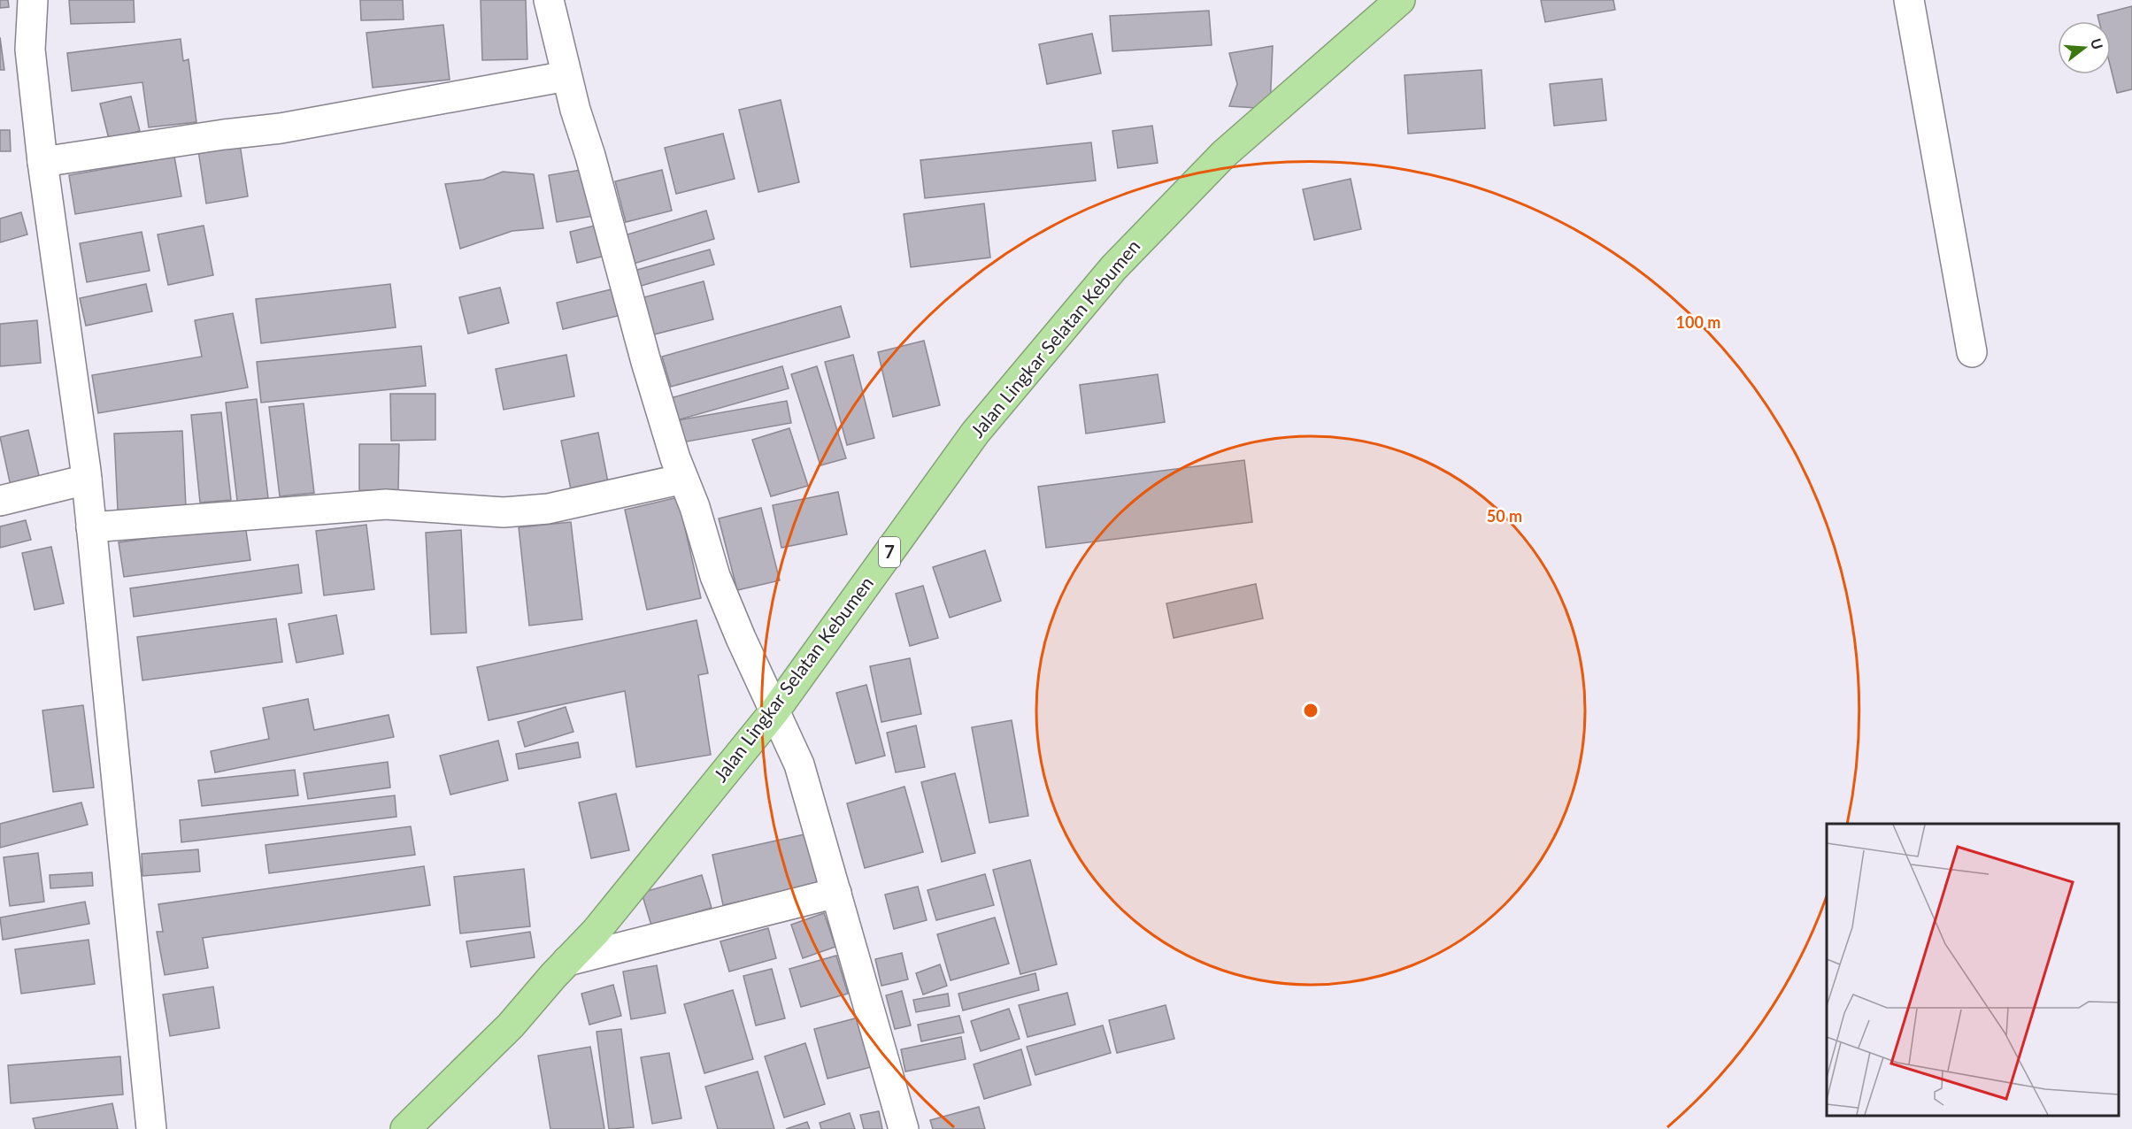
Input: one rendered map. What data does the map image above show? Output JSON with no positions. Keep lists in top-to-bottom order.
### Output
{
  "streets": {
    "highway": ["Jalan Lingkar Selatan Kebumen", "7"]
  },
  "north": "right",
  "rings": ["100 m", "50 m"]
}
